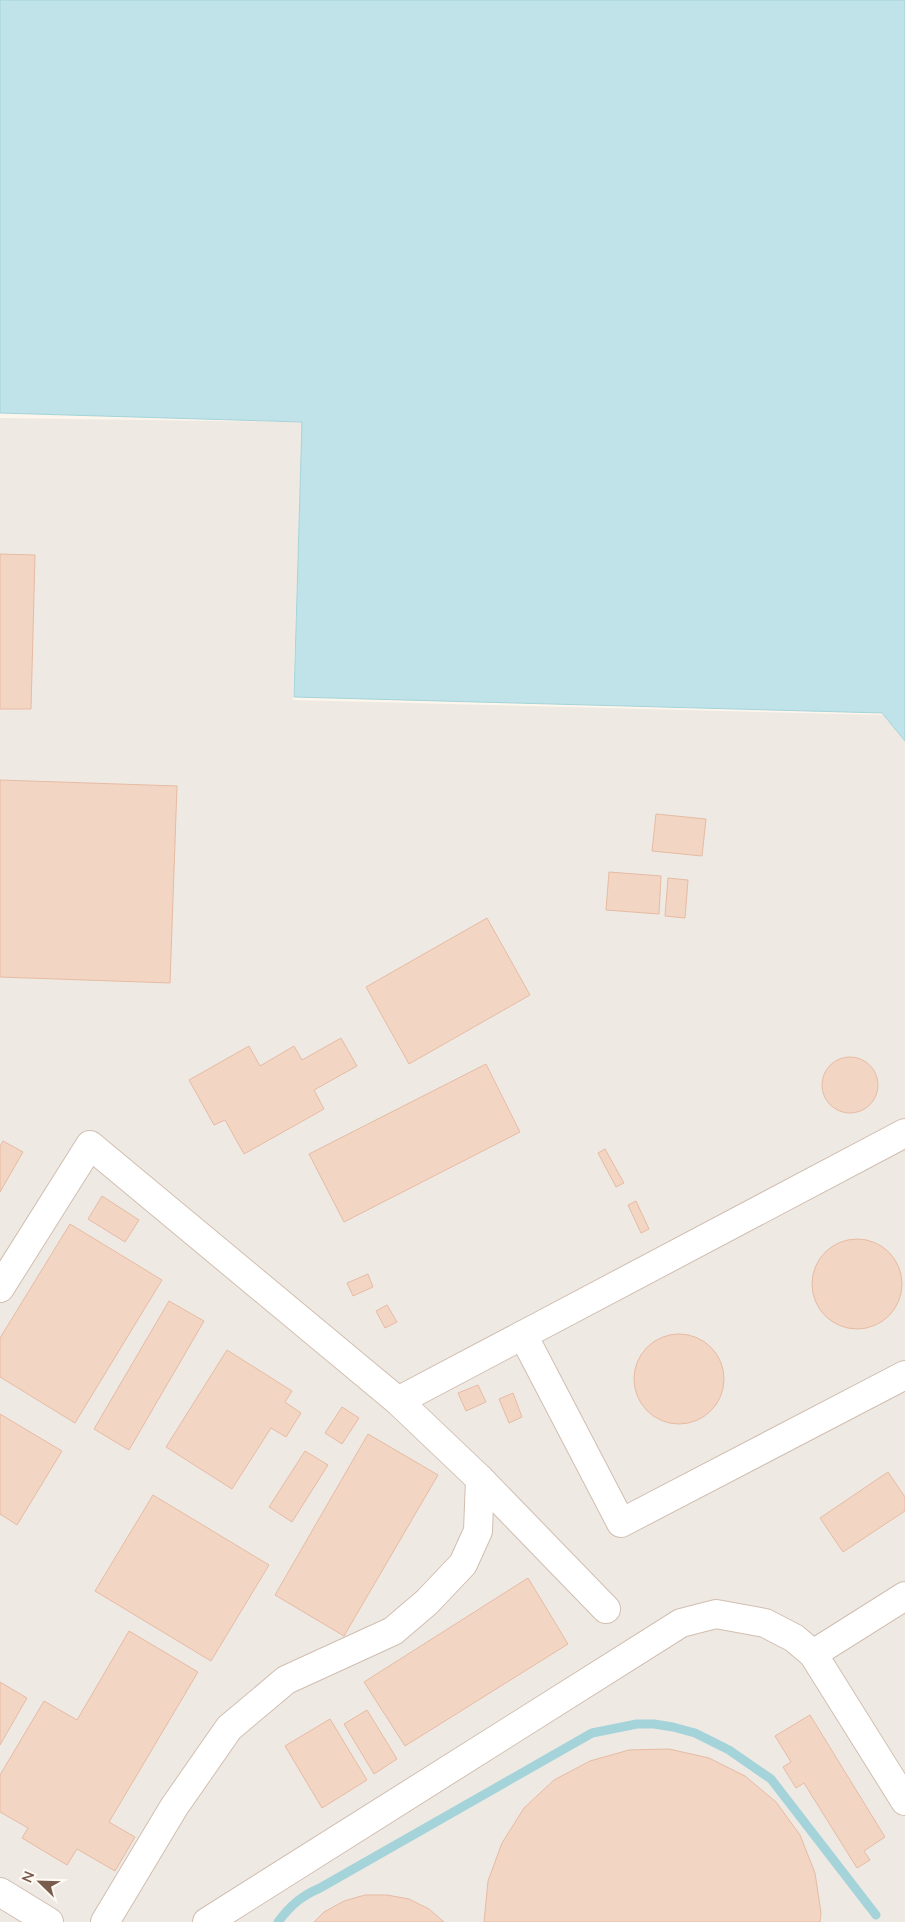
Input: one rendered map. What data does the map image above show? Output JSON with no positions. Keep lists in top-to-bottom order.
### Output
{
  "north": "top left"
}
